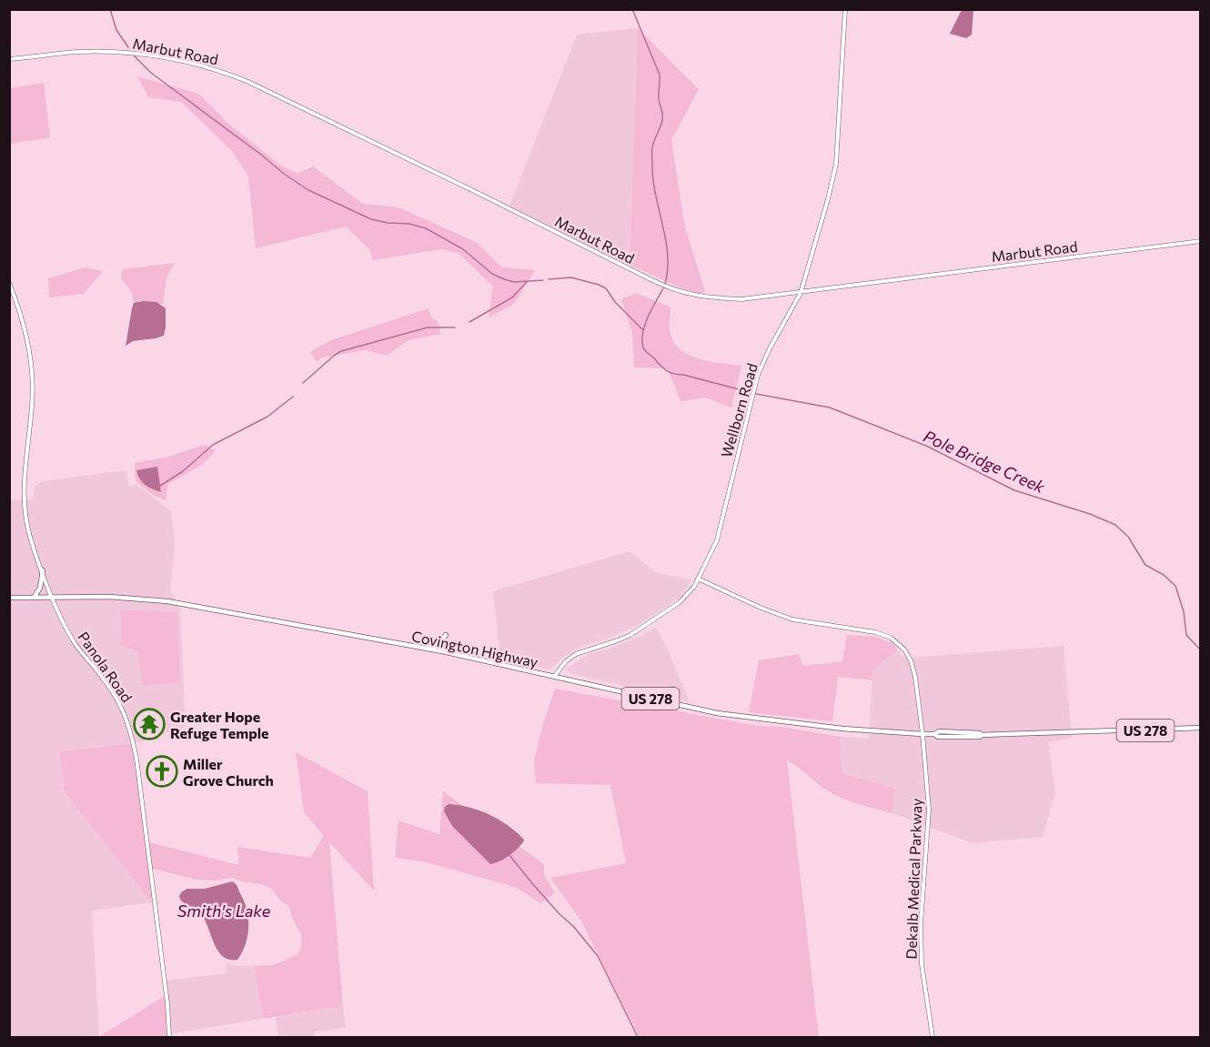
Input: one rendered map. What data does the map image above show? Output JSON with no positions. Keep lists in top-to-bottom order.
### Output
{
  "streets": {
    "main road": ["Covington Highway", "US 278"],
    "street": [
      "Marbut Road",
      "Wellborn Road",
      "Panola Road",
      "Dekalb Medical Parkway"
    ]
  },
  "crossings": [
    ["Marbut Road", "Wellborn Road"],
    ["Wellborn Road", "Covington Highway"],
    ["Wellborn Road", "Dekalb Medical Parkway"],
    ["Covington Highway", "Panola Road"],
    ["Covington Highway", "Dekalb Medical Parkway"]
  ],
  "water": ["Pole Bridge Creek", "Smith's Lake"],
  "places": {
    "temple": ["Greater Hope Refuge Temple"],
    "church": ["Miller Grove Church"]
  }
}
